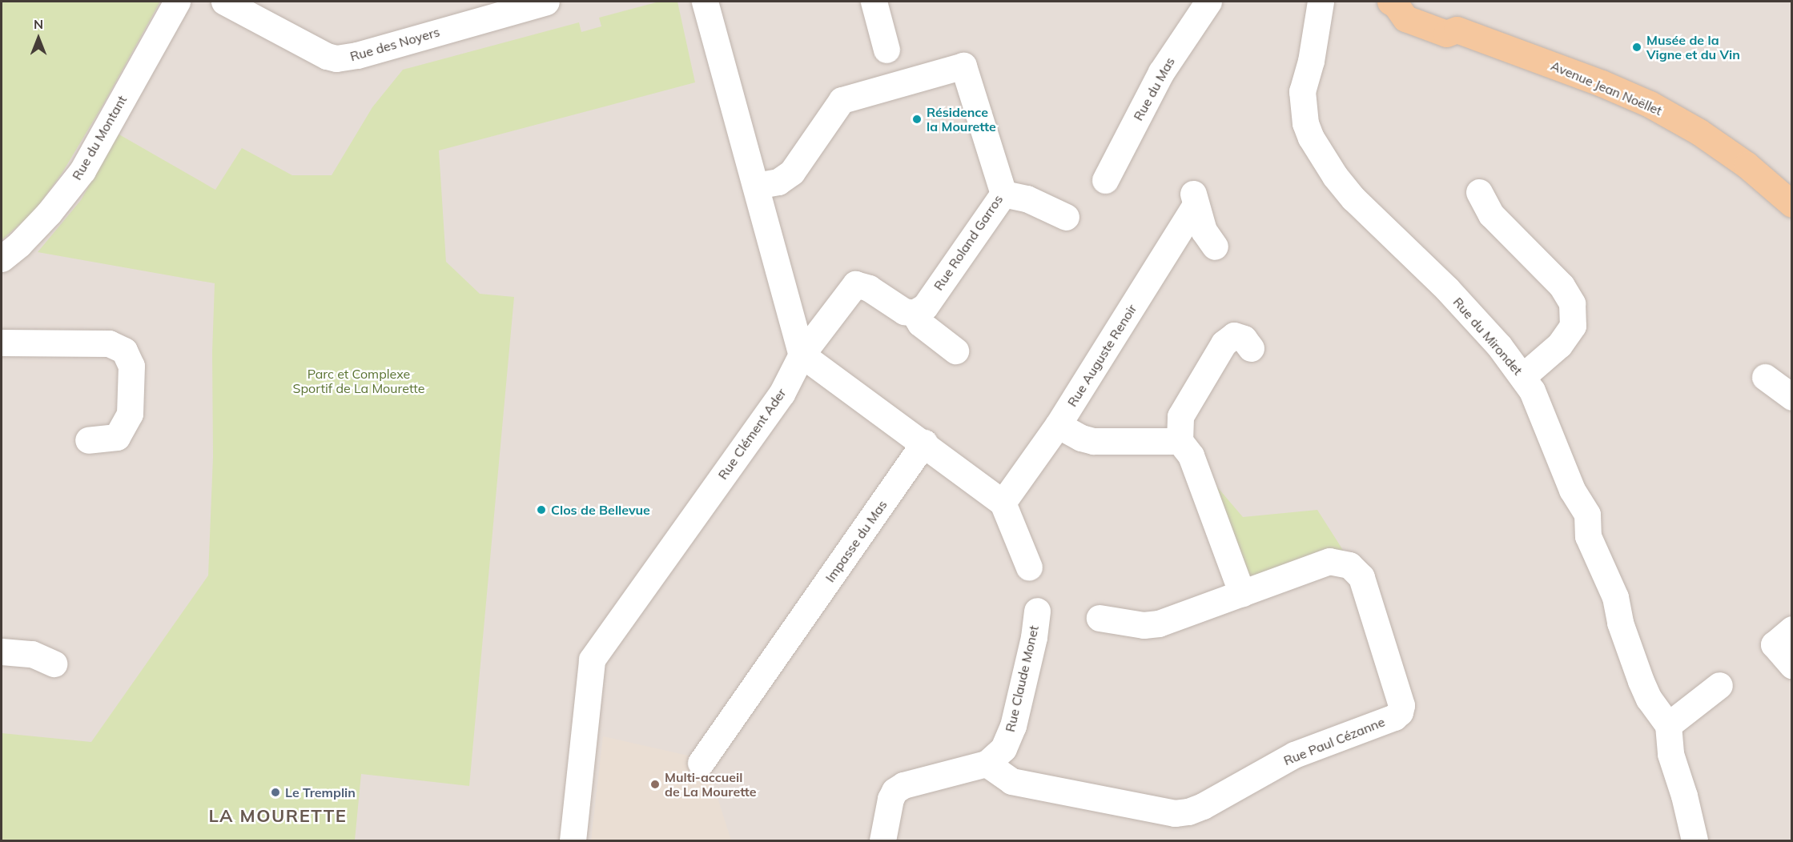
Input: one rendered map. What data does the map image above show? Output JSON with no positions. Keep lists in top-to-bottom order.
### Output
{
  "streets": {
    "main road": ["Avenue Jean Noëllet"],
    "street": [
      "Rue des Noyers",
      "Rue du Mas",
      "Rue du Montant",
      "Rue Roland Garros",
      "Rue du Mirondet",
      "Rue Auguste Renoir",
      "Rue Clément Ader",
      "Impasse du Mas",
      "Rue Claude Monet",
      "Rue Paul Cézanne"
    ]
  },
  "crossings": [
    ["Rue Claude Monet", "Rue Paul Cézanne"]
  ],
  "districts": ["LA MOURETTE"],
  "parks": ["Parc et Complexe Sportif de La Mourette"],
  "places": [
    "Musée de la Vigne et du Vin",
    "Résidence la Mourette",
    "Clos de Bellevue",
    "Multi-accueil de La Mourette",
    "Le Tremplin"
  ],
  "north": "top"
}
